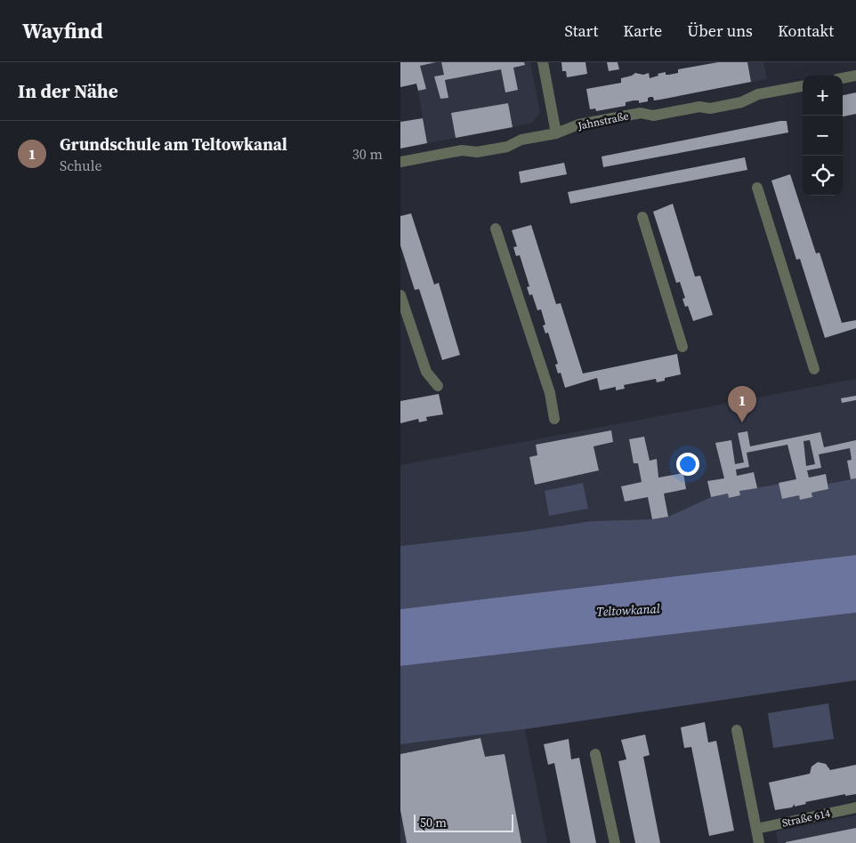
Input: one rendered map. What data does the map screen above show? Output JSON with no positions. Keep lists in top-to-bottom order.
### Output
{
  "streets": {
    "street": ["Jahnstraße", "Straße 614"]
  },
  "water": ["Teltowkanal"],
  "scale_bar": "50 m",
  "page": {
    "header": "Wayfind",
    "nav": [
      "Start",
      "Karte",
      "Über uns",
      "Kontakt"
    ],
    "heading": "In der Nähe",
    "map_buttons": ["+", "−"],
    "list": [
      {
        "mark": "1",
        "name": "Grundschule am Teltowkanal",
        "note": "Schule",
        "value": "30 m"
      }
    ],
    "pins": "1",
    "scale": "50 m"
  }
}
